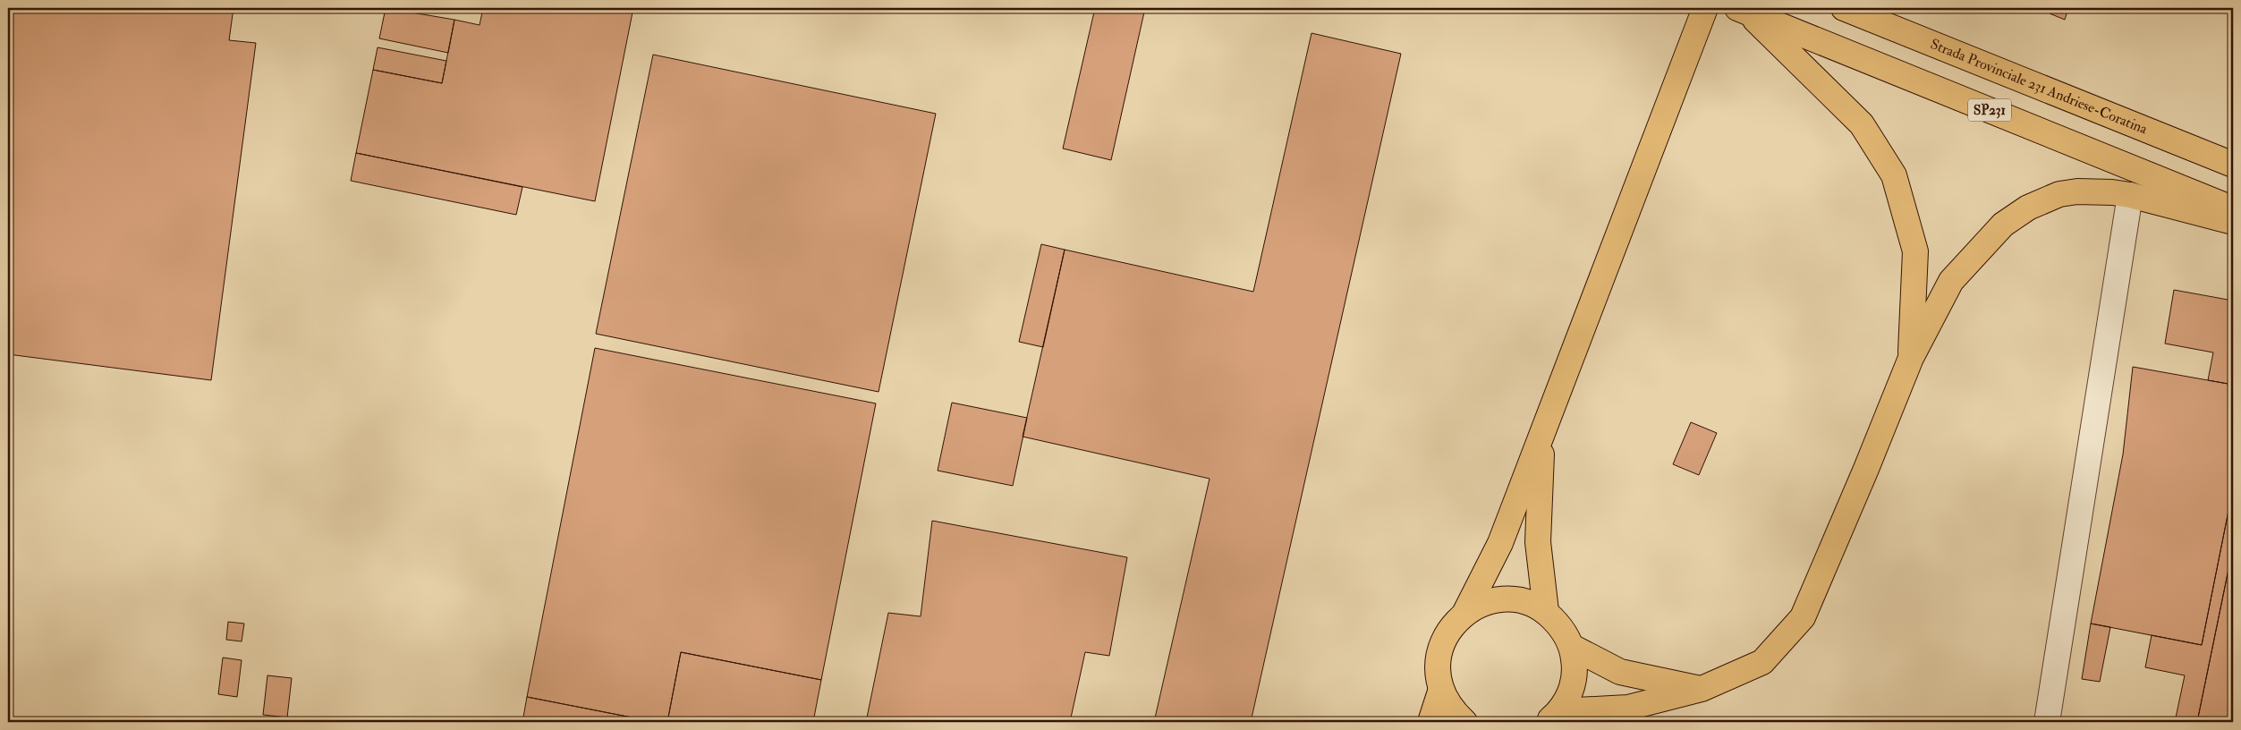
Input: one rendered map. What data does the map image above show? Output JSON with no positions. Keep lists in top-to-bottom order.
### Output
{
  "streets": {
    "main road": ["Strada Provinciale 231 Andriese-Coratina", "SP231"]
  }
}
